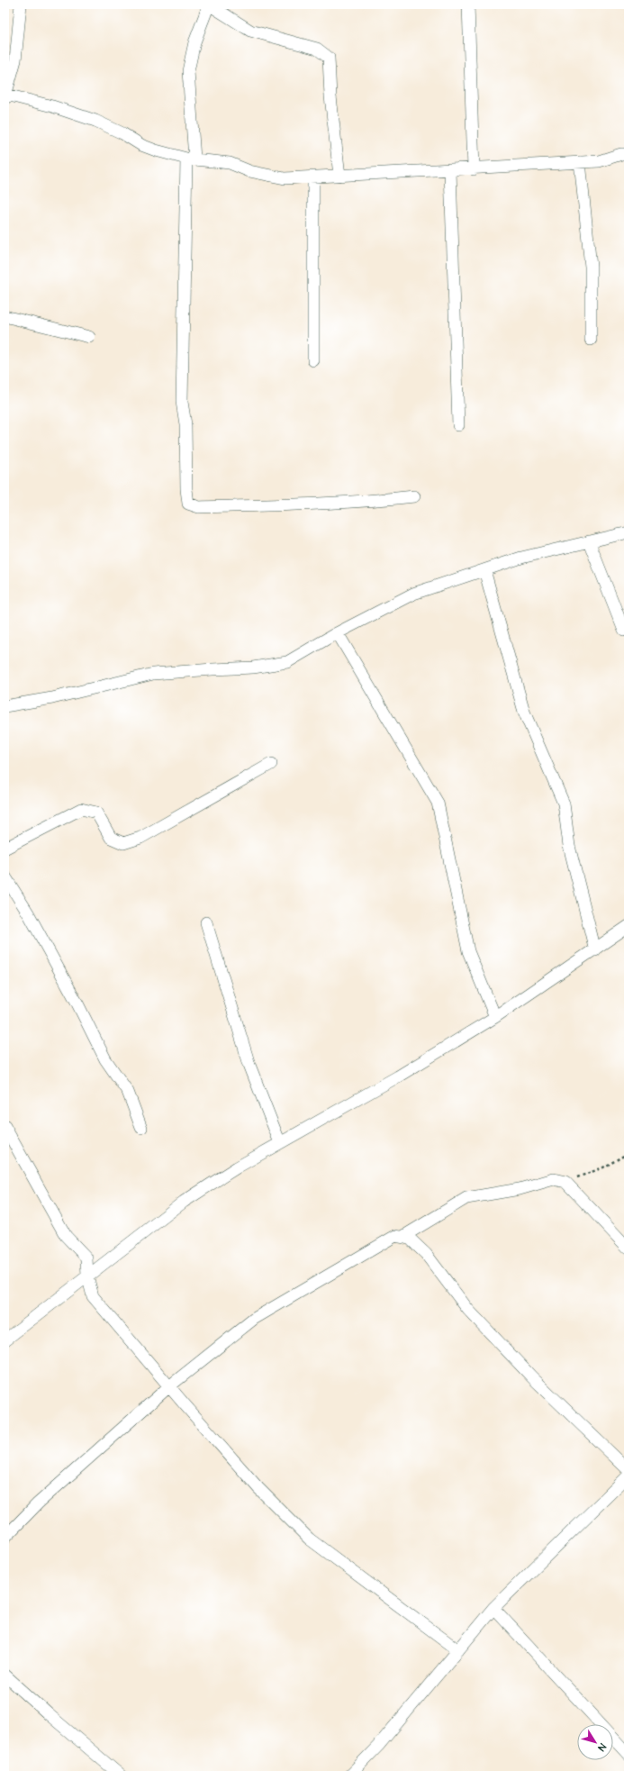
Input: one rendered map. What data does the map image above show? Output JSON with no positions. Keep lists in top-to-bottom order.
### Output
{
  "north": "bottom right"
}
